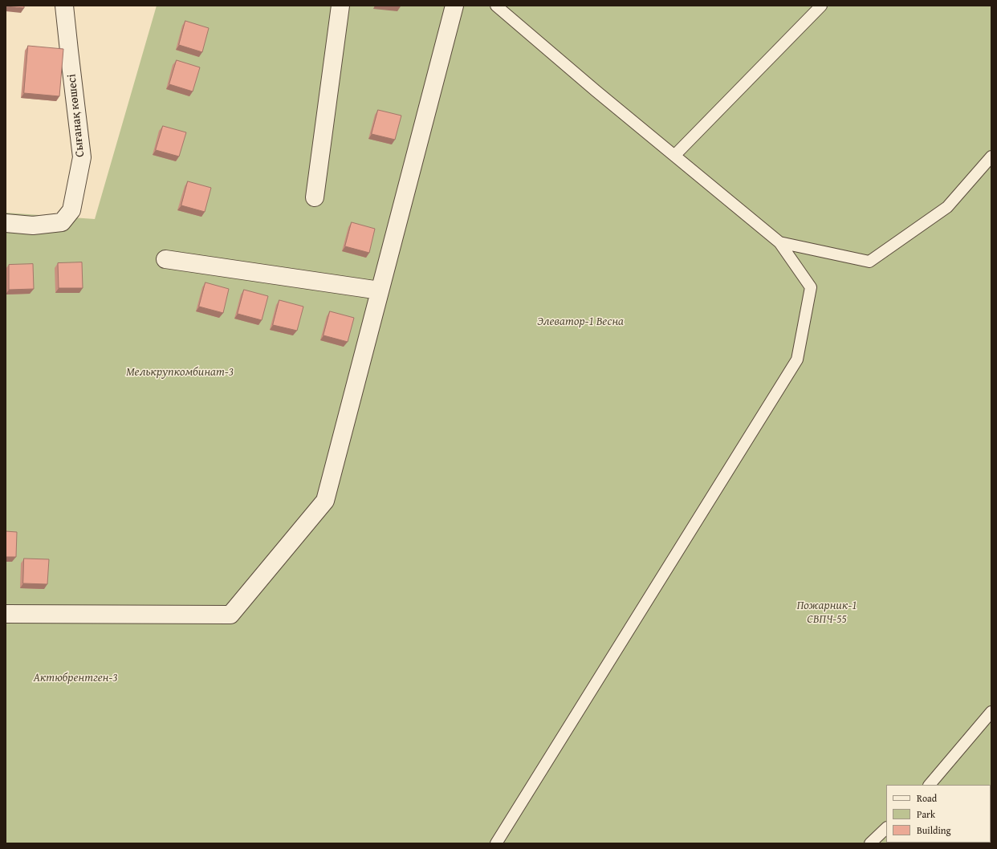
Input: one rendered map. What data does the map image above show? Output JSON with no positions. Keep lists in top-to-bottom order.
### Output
{
  "streets": {
    "street": ["Сығанақ көшесі"]
  },
  "parks": [
    "Элеватор-1 Весна",
    "Мелькрупкомбинат-3",
    "Пожарник-1 СВПЧ-55",
    "Актюбрентген-3"
  ],
  "legend": ["Road", "Park", "Building"]
}
